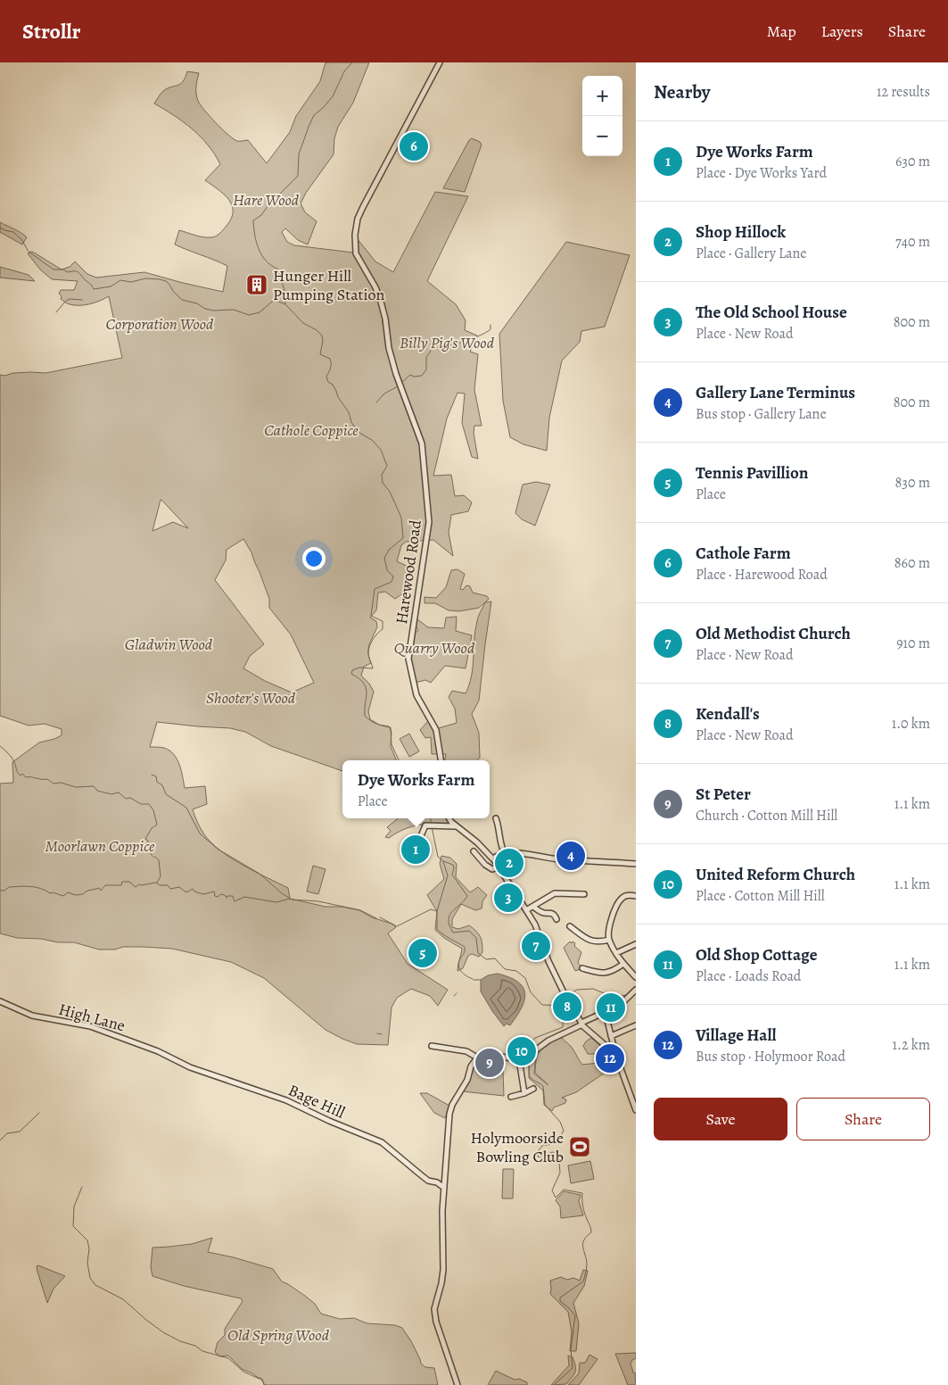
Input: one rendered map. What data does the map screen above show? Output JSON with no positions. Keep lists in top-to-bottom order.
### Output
{
  "streets": {
    "street": ["Harewood Road", "High Lane", "Bage Hill"]
  },
  "crossings": [
    ["High Lane", "Bage Hill"]
  ],
  "parks": [
    "Hare Wood",
    "Corporation Wood",
    "Billy Pig's Wood",
    "Cathole Coppice",
    "Gladwin Wood",
    "Quarry Wood",
    "Shooter's Wood",
    "Moorlawn Coppice",
    "Old Spring Wood"
  ],
  "places": {
    "building": ["Hunger Hill Pumping Station"],
    "sports": ["Holymoorside Bowling Club"]
  },
  "page": {
    "header": "Strollr",
    "nav": ["Map", "Layers", "Share"],
    "heading": ["Nearby", "12 results"],
    "map_buttons": ["+", "−"],
    "list": [
      {
        "mark": "1",
        "name": "Dye Works Farm",
        "note": "Place · Dye Works Yard",
        "value": "630 m"
      },
      {
        "mark": "2",
        "name": "Shop Hillock",
        "note": "Place · Gallery Lane",
        "value": "740 m"
      },
      {
        "mark": "3",
        "name": "The Old School House",
        "note": "Place · New Road",
        "value": "800 m"
      },
      {
        "mark": "4",
        "name": "Gallery Lane Terminus",
        "note": "Bus stop · Gallery Lane",
        "value": "800 m"
      },
      {
        "mark": "5",
        "name": "Tennis Pavillion",
        "note": "Place",
        "value": "830 m"
      },
      {
        "mark": "6",
        "name": "Cathole Farm",
        "note": "Place · Harewood Road",
        "value": "860 m"
      },
      {
        "mark": "7",
        "name": "Old Methodist Church",
        "note": "Place · New Road",
        "value": "910 m"
      },
      {
        "mark": "8",
        "name": "Kendall's",
        "note": "Place · New Road",
        "value": "1.0 km"
      },
      {
        "mark": "9",
        "name": "St Peter",
        "note": "Church · Cotton Mill Hill",
        "value": "1.1 km"
      },
      {
        "mark": "10",
        "name": "United Reform Church",
        "note": "Place · Cotton Mill Hill",
        "value": "1.1 km"
      },
      {
        "mark": "11",
        "name": "Old Shop Cottage",
        "note": "Place · Loads Road",
        "value": "1.1 km"
      },
      {
        "mark": "12",
        "name": "Village Hall",
        "note": "Bus stop · Holymoor Road",
        "value": "1.2 km"
      }
    ],
    "pins": [
      "6",
      "1",
      "4",
      "2",
      "3",
      "7",
      "5",
      "8",
      "11",
      "10",
      "12",
      "9"
    ],
    "popup": ["Dye Works Farm", "Place"],
    "buttons": ["Save", "Share"]
  }
}
